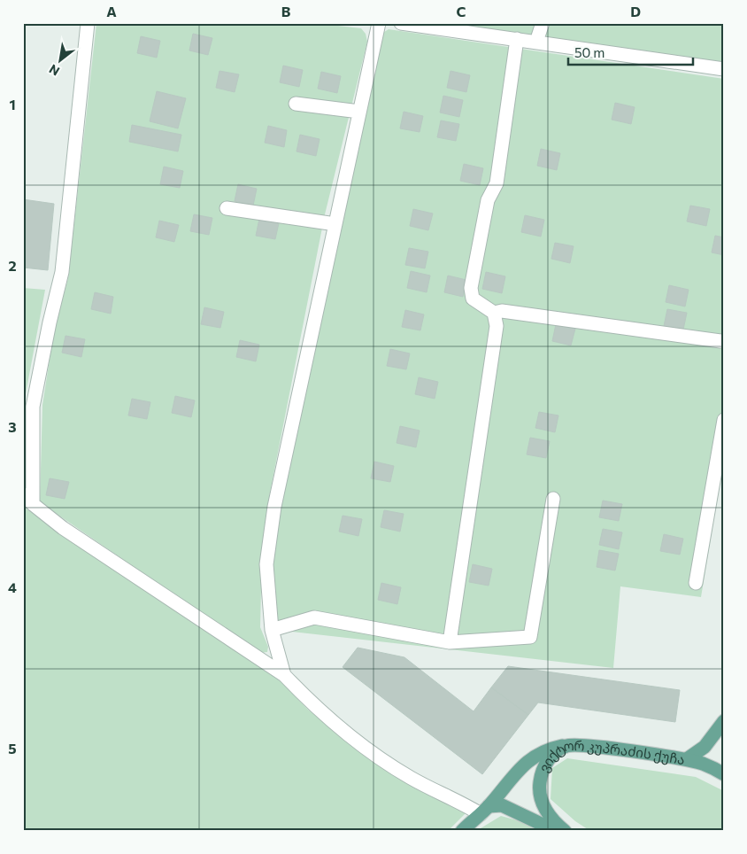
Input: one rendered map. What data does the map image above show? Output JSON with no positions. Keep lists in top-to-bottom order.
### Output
{
  "streets": {
    "main road": ["ვიქტორ კუპრაძის ქუჩა"]
  },
  "scale_bar": "50 m",
  "north": "bottom left",
  "grid": {
    "columns": [
      "A",
      "B",
      "C",
      "D"
    ],
    "rows": [
      "1",
      "2",
      "3",
      "4",
      "5"
    ]
  }
}
